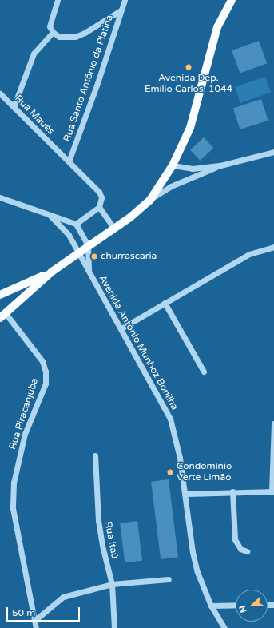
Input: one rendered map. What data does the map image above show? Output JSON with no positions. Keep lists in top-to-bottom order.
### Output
{
  "streets": {
    "street": [
      "Rua Santo Antônio da Platina",
      "Rua Maués",
      "Avenida Antônio Munhoz Bonilha",
      "Rua Piracanjuba",
      "Rua Itaú"
    ]
  },
  "crossings": [
    ["Rua Santo Antônio da Platina", "Rua Maués"]
  ],
  "places": ["Avenida Dep. Emílio Carlos, 1044", "churrascaria", "Condomínio Verte Limão"],
  "scale_bar": "50 m",
  "north": "left"
}
